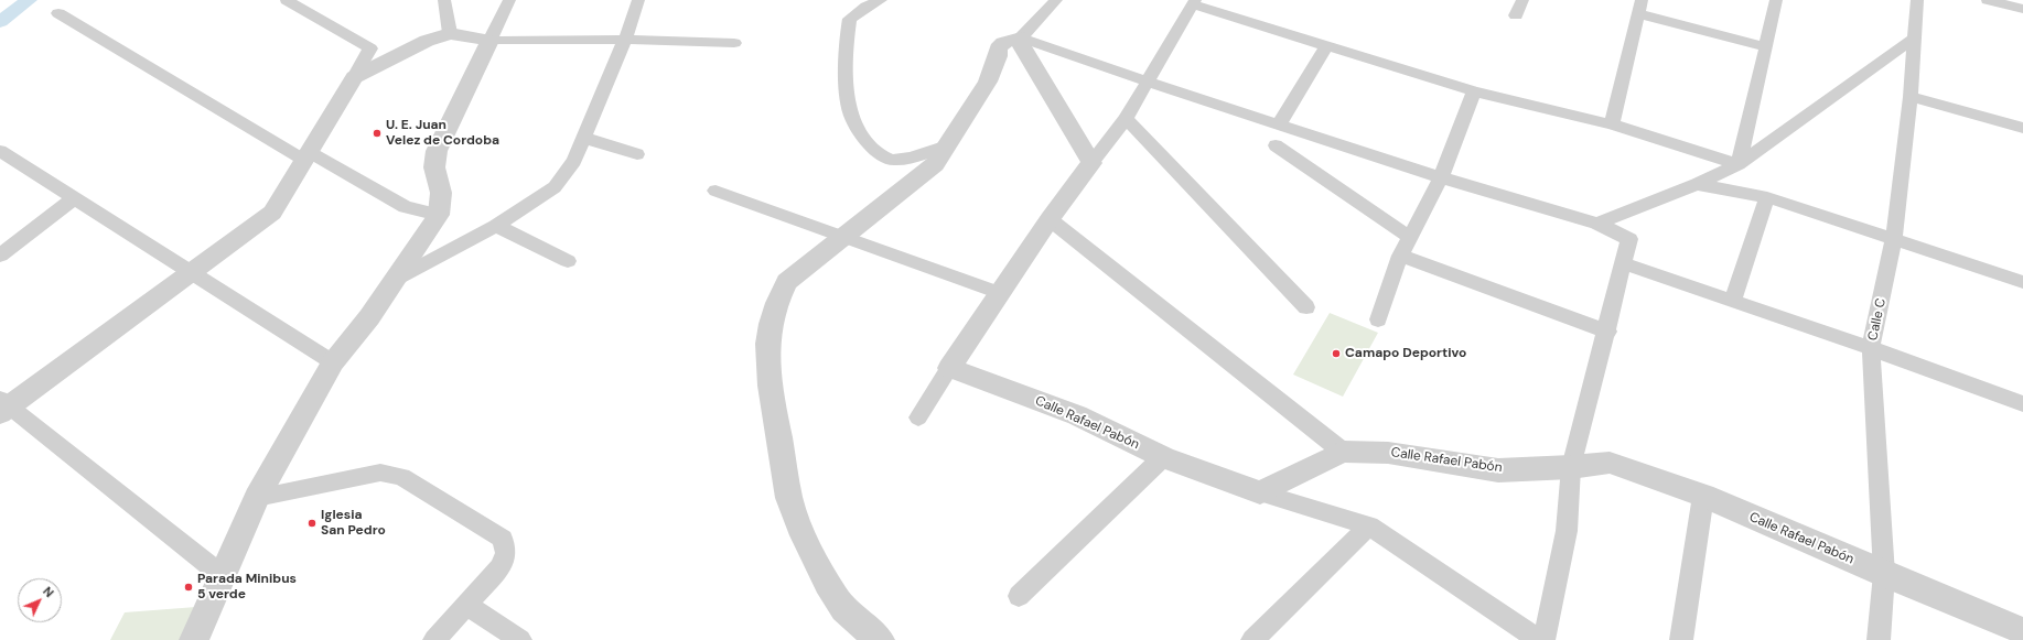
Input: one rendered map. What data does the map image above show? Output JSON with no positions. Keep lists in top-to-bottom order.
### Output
{
  "streets": {
    "street": ["Calle C", "Calle Rafael Pabón"]
  },
  "crossings": [
    ["Calle C", "Calle Rafael Pabón"]
  ],
  "places": [
    "U. E. Juan Velez de Cordoba",
    "Camapo Deportivo",
    "Iglesia San Pedro",
    "Parada Minibus 5 verde"
  ],
  "north": "top right"
}
